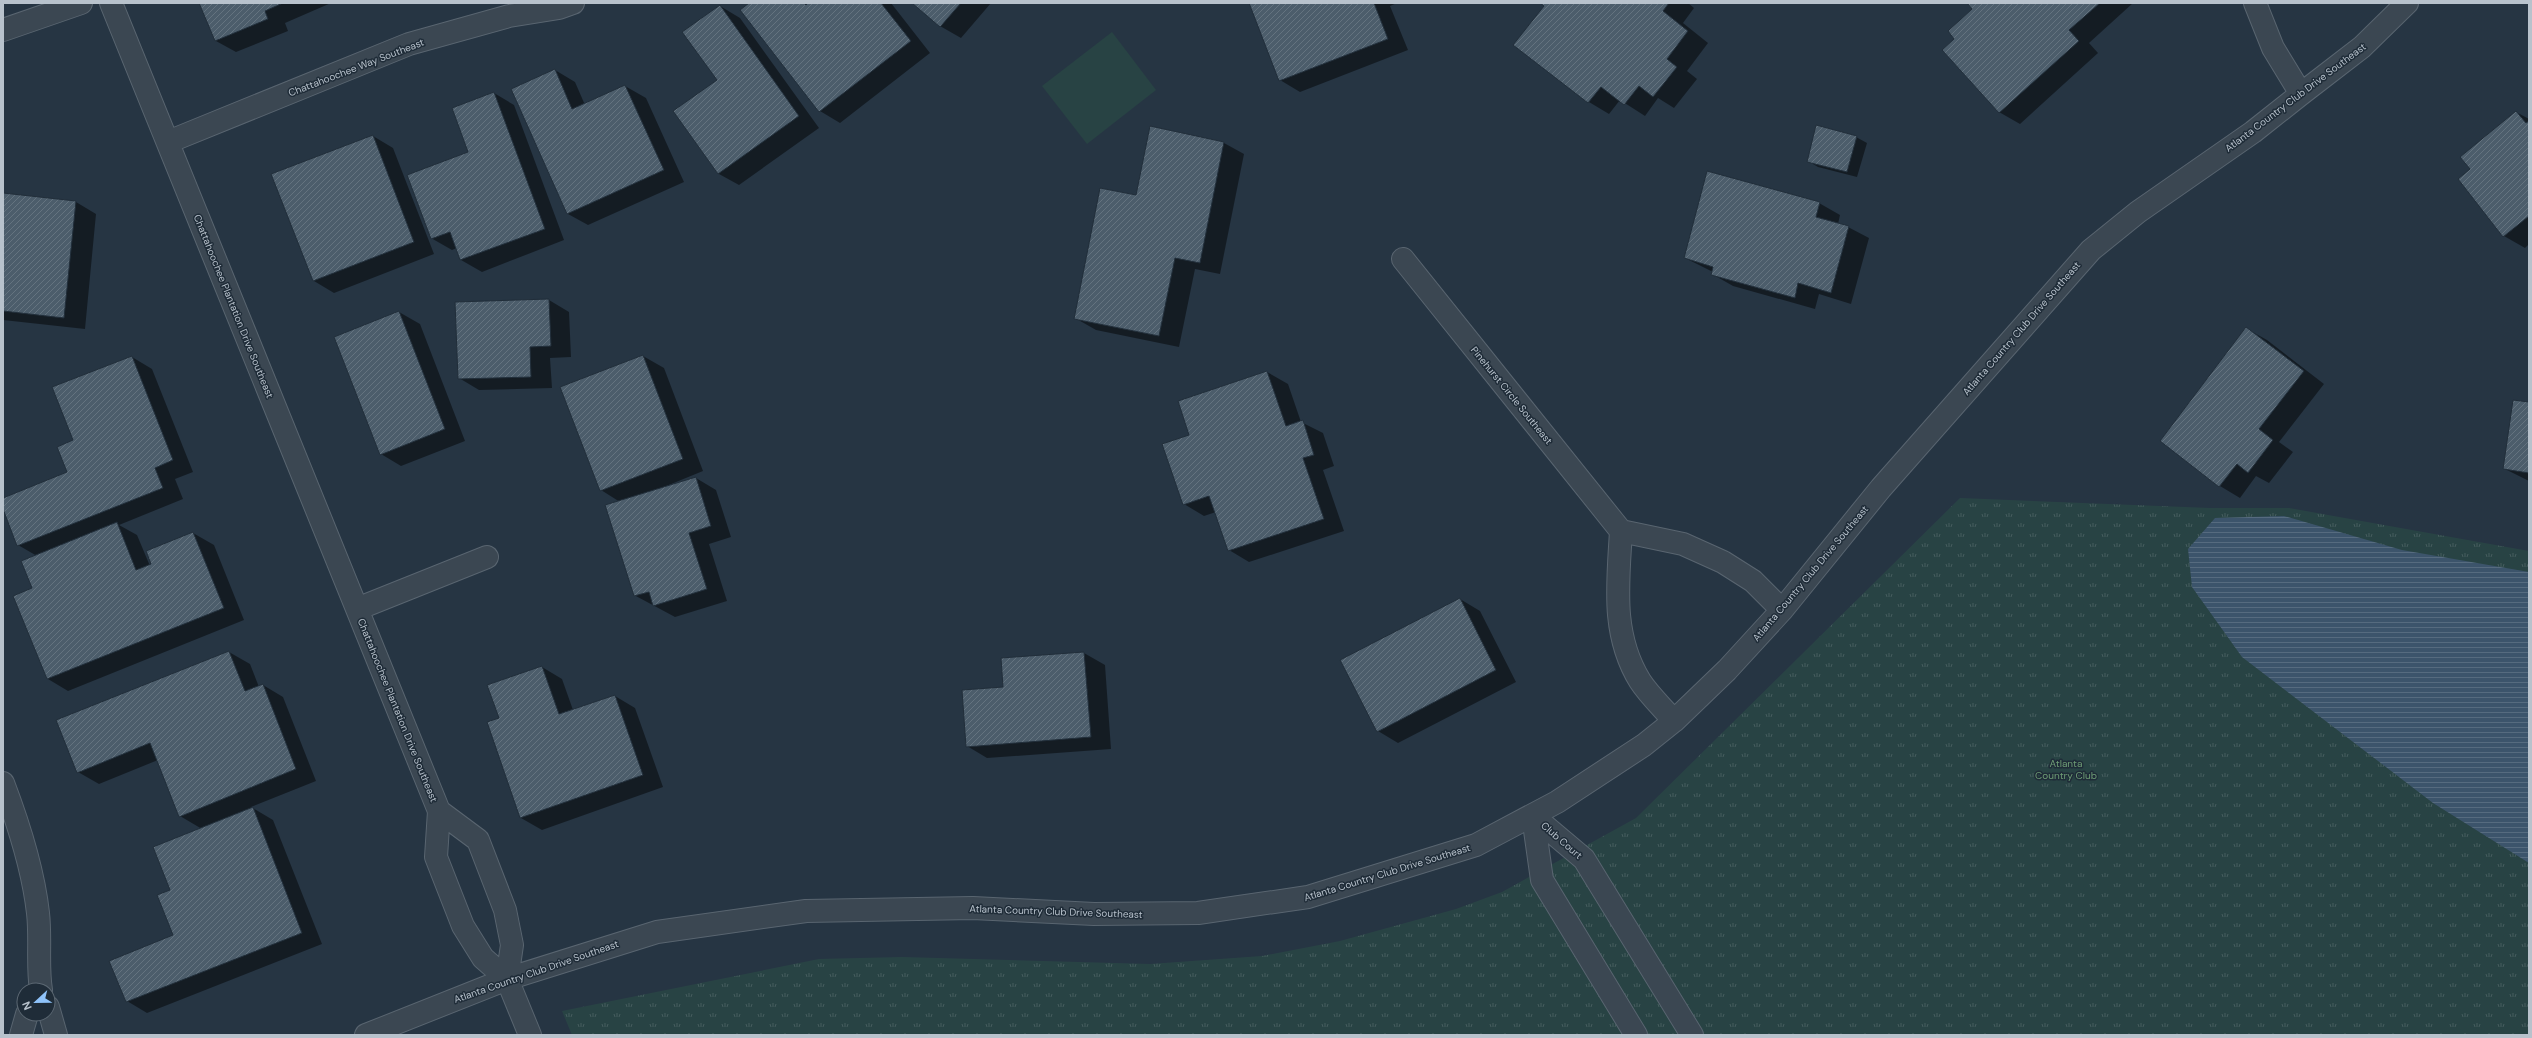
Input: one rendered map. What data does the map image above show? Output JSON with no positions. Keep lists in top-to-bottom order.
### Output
{
  "streets": {
    "street": [
      "Chattahoochee Way Southeast",
      "Atlanta Country Club Drive Southeast",
      "Chattahoochee Plantation Drive Southeast",
      "Pinehurst Circle Southeast",
      "Club Court"
    ]
  },
  "crossings": [
    ["Chattahoochee Way Southeast", "Chattahoochee Plantation Drive Southeast"],
    ["Atlanta Country Club Drive Southeast", "Chattahoochee Plantation Drive Southeast"],
    ["Atlanta Country Club Drive Southeast", "Club Court"]
  ],
  "parks": ["Atlanta Country Club"],
  "north": "left"
}
